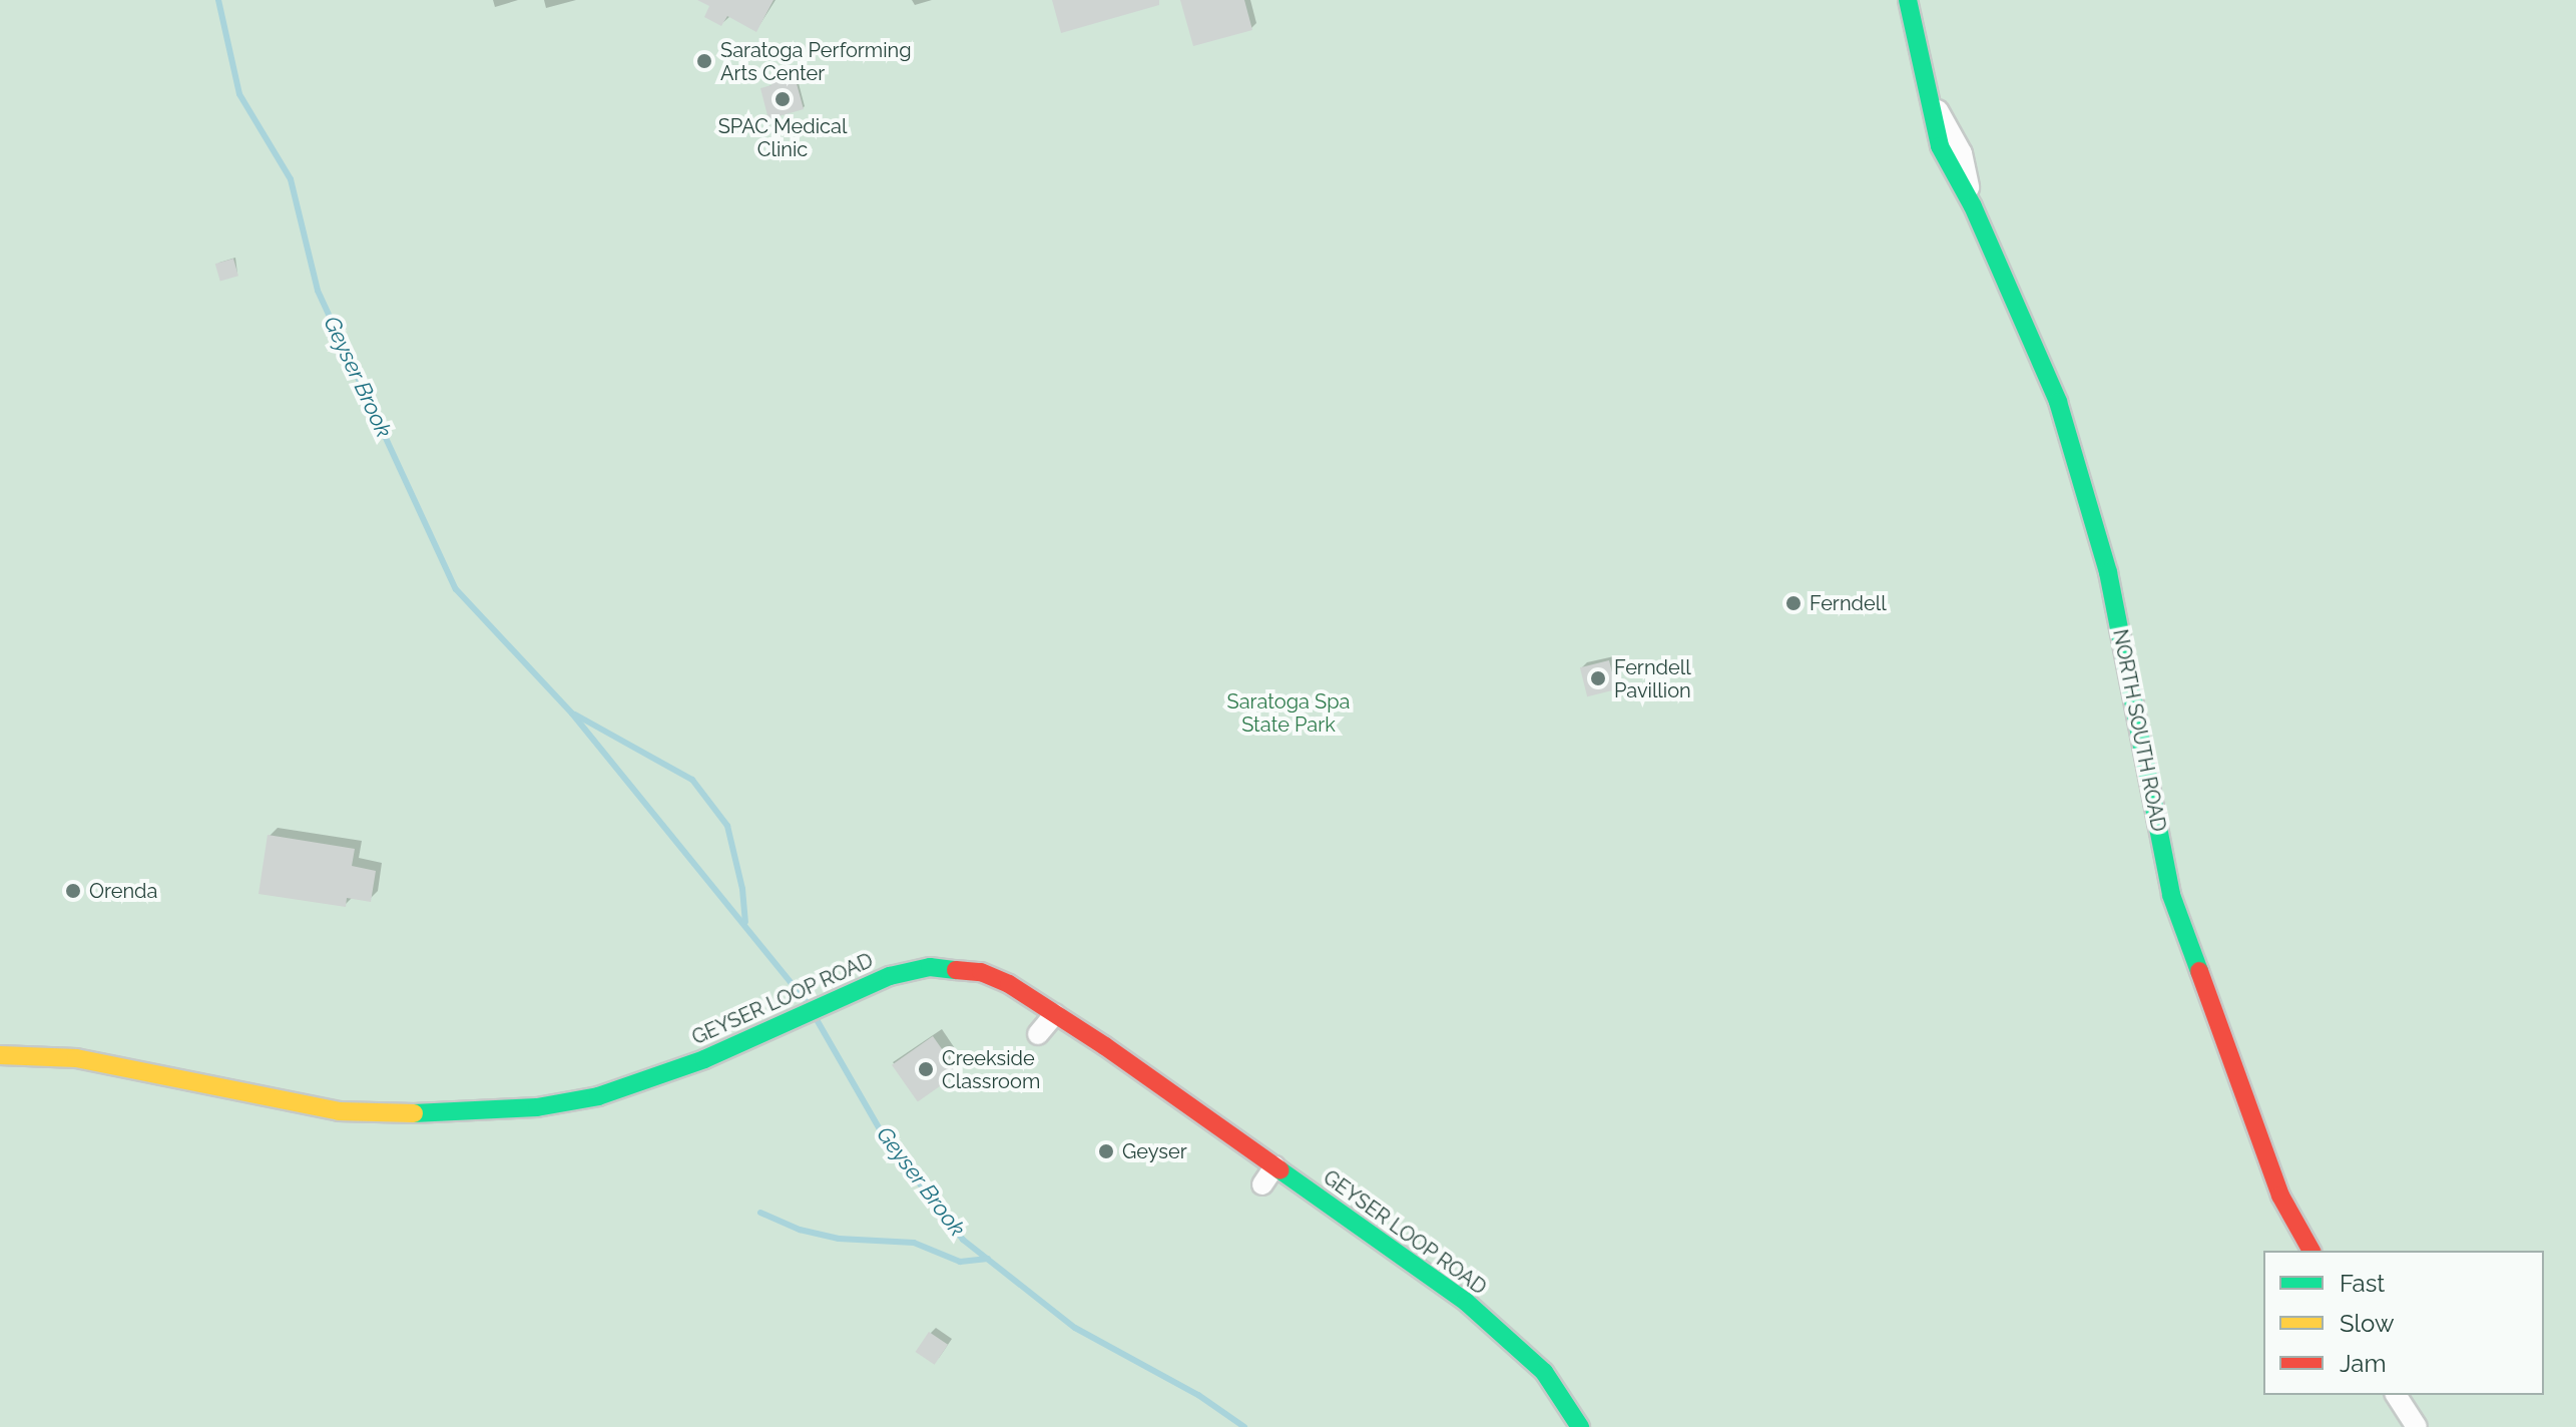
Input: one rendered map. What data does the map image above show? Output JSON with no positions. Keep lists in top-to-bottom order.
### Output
{
  "streets": {
    "street": ["NORTH SOUTH ROAD", "GEYSER LOOP ROAD"]
  },
  "water": ["Geyser Brook"],
  "parks": ["Saratoga Spa State Park"],
  "places": [
    "Saratoga Performing Arts Center",
    "SPAC Medical Clinic",
    "Ferndell",
    "Ferndell Pavillion",
    "Orenda",
    "Creekside Classroom",
    "Geyser"
  ],
  "legend": ["Fast", "Slow", "Jam"]
}
